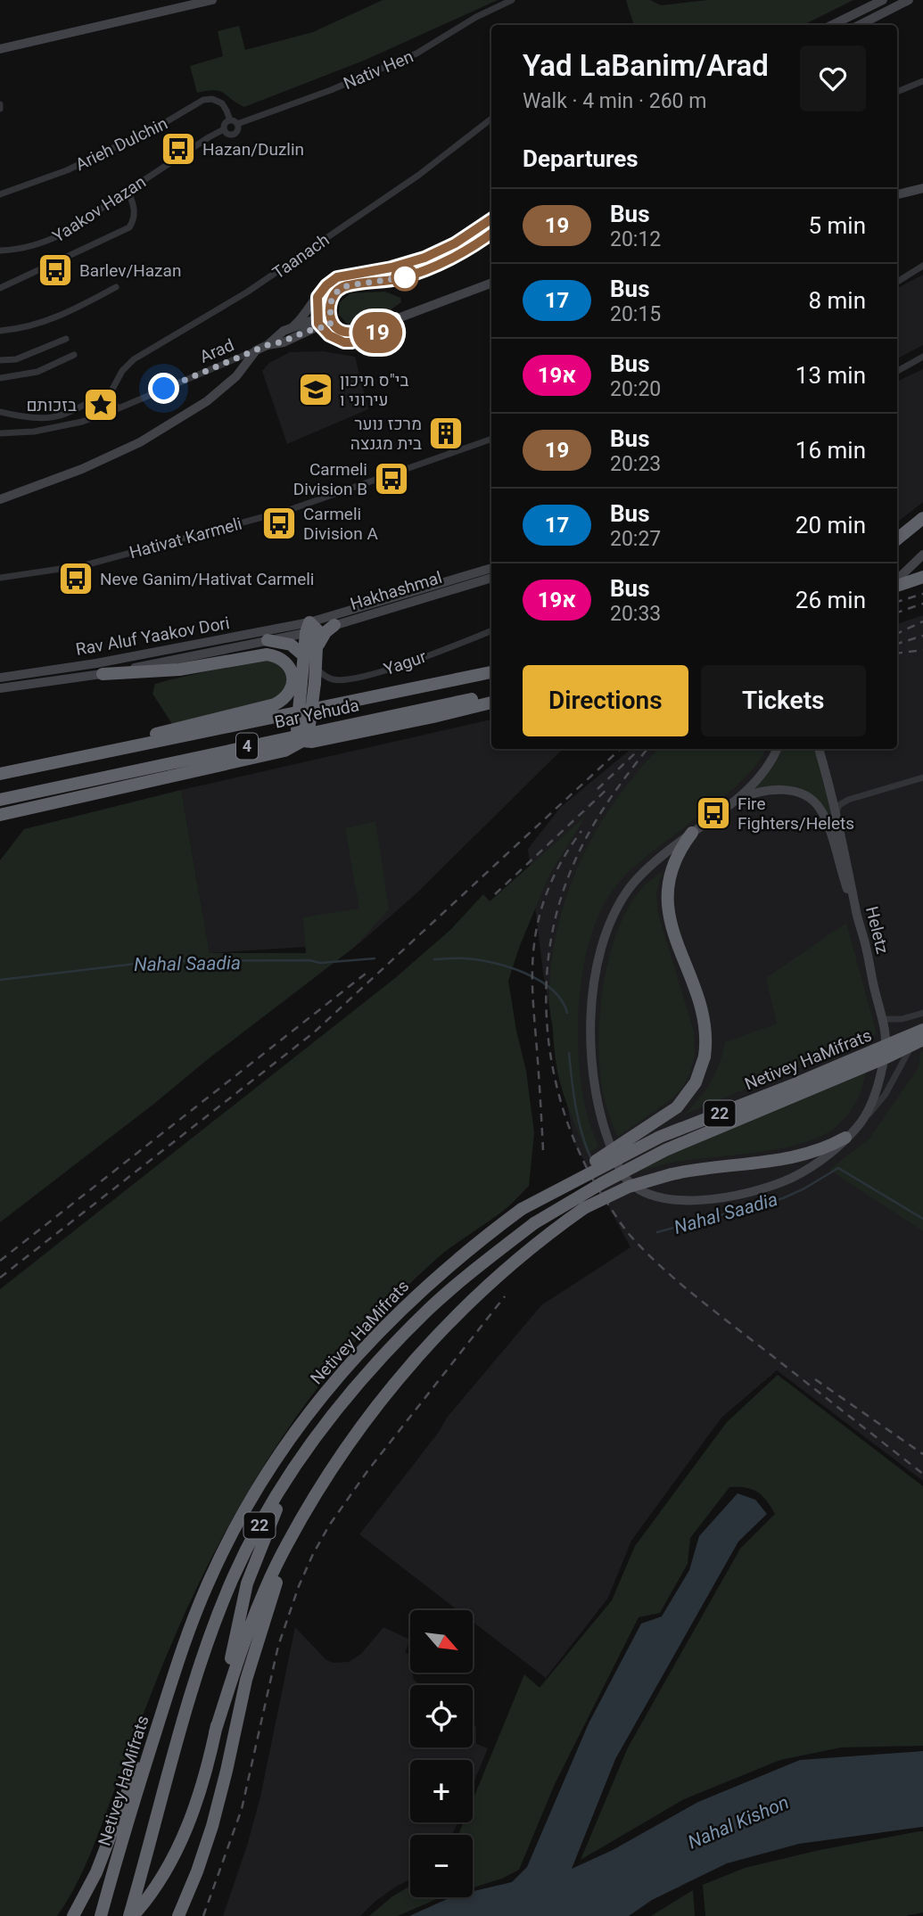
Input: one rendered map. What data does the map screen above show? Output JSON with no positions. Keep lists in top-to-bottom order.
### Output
{
  "streets": {
    "highway": [
      "Bar Yehuda",
      "4",
      "Netivey HaMifrats",
      "22"
    ],
    "street": [
      "Nativ Hen",
      "Arieh Dulchin",
      "Yaakov Hazan",
      "Taanach",
      "Arad",
      "Hativat Karmeli",
      "Hakhashmal",
      "Rav Aluf Yaakov Dori",
      "Yagur",
      "Heletz"
    ]
  },
  "crossings": [
    ["Nativ Hen", "Arieh Dulchin"],
    ["Nativ Hen", "Yaakov Hazan"],
    ["Arieh Dulchin", "Yaakov Hazan"],
    ["Hakhashmal", "Rav Aluf Yaakov Dori"]
  ],
  "water": ["Nahal Saadia", "Nahal Kishon"],
  "places": {
    "bus stop": [
      "Hazan/Duzlin",
      "Barlev/Hazan",
      "Carmeli Division B",
      "Carmeli Division A",
      "Neve Ganim/Hativat Carmeli",
      "Fire Fighters/Helets"
    ],
    "school or university": ["בי\"ס תיכון עירוני ו"],
    "place": ["בזכותם"],
    "building": ["מרכז נוער בית מגנצה"]
  },
  "lines": ["bus line 19"],
  "north": "bottom right",
  "page": {
    "on_map": "19",
    "heading": [
      ["Yad LaBanim/Arad", "Walk · 4 min · 260 m"],
      "Departures"
    ],
    "list": [
      {
        "mark": "19",
        "name": "Bus",
        "note": "20:12",
        "value": "5 min"
      },
      {
        "mark": "17",
        "name": "Bus",
        "note": "20:15",
        "value": "8 min"
      },
      {
        "mark": "19א",
        "name": "Bus",
        "note": "20:20",
        "value": "13 min"
      },
      {
        "mark": "19",
        "name": "Bus",
        "note": "20:23",
        "value": "16 min"
      },
      {
        "mark": "17",
        "name": "Bus",
        "note": "20:27",
        "value": "20 min"
      },
      {
        "mark": "19א",
        "name": "Bus",
        "note": "20:33",
        "value": "26 min"
      }
    ],
    "buttons": ["Directions", "Tickets"],
    "map_buttons": ["+", "−"]
  }
}
